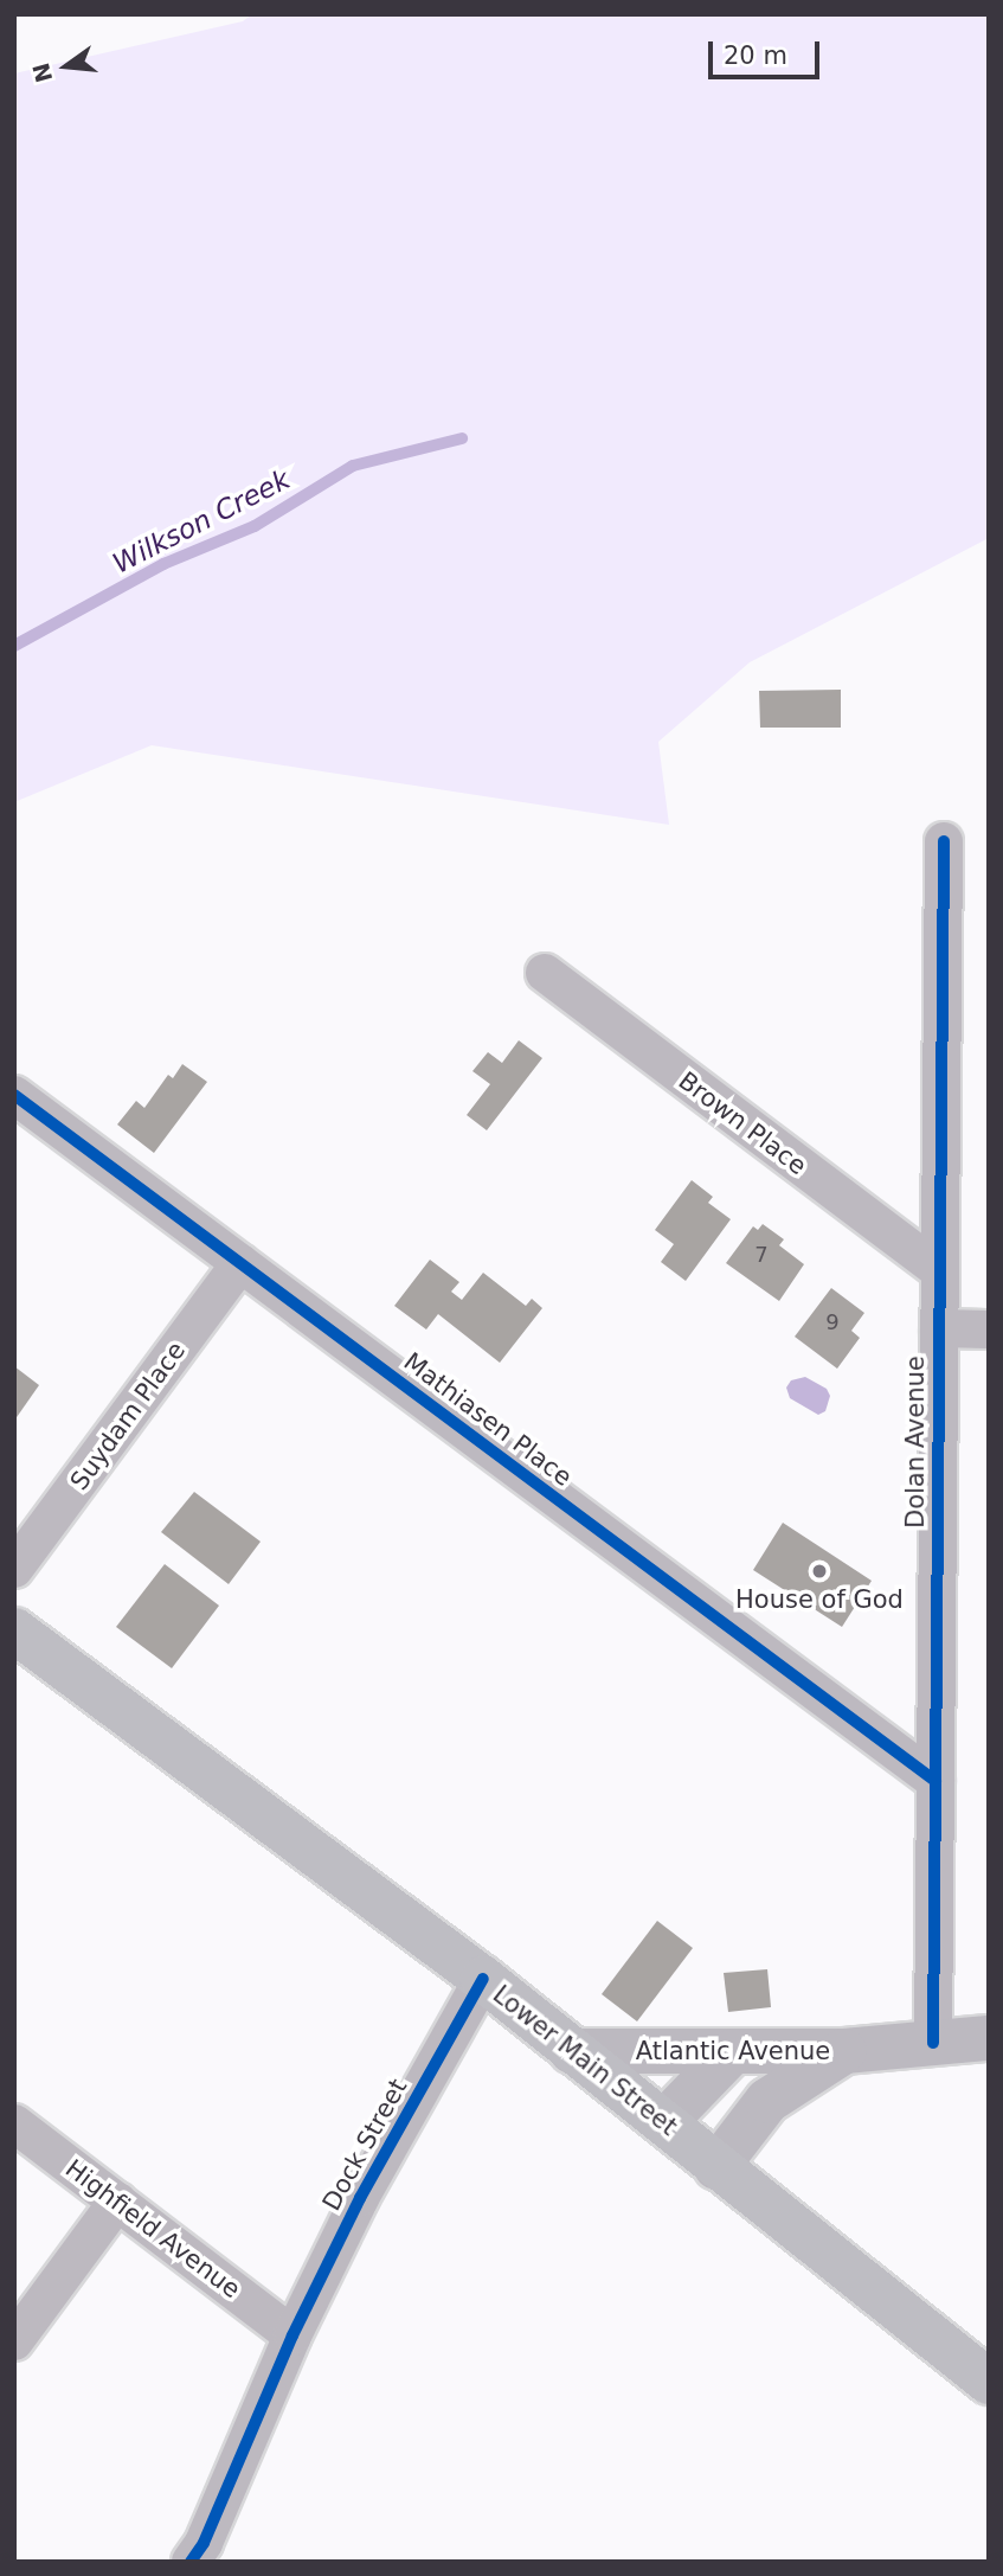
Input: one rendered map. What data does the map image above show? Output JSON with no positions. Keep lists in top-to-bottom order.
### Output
{
  "streets": {
    "main road": ["Lower Main Street"],
    "street": [
      "Brown Place",
      "Suydam Place",
      "Mathiasen Place",
      "Dolan Avenue",
      "Atlantic Avenue",
      "Dock Street",
      "Highfield Avenue"
    ]
  },
  "crossings": [
    ["Brown Place", "Dolan Avenue"],
    ["Suydam Place", "Mathiasen Place"],
    ["Mathiasen Place", "Dolan Avenue"],
    ["Dolan Avenue", "Atlantic Avenue"],
    ["Atlantic Avenue", "Lower Main Street"],
    ["Lower Main Street", "Dock Street"],
    ["Dock Street", "Highfield Avenue"]
  ],
  "water": ["Wilkson Creek"],
  "places": ["House of God"],
  "house_numbers": ["7", "9"],
  "scale_bar": "20 m",
  "north": "left"
}
